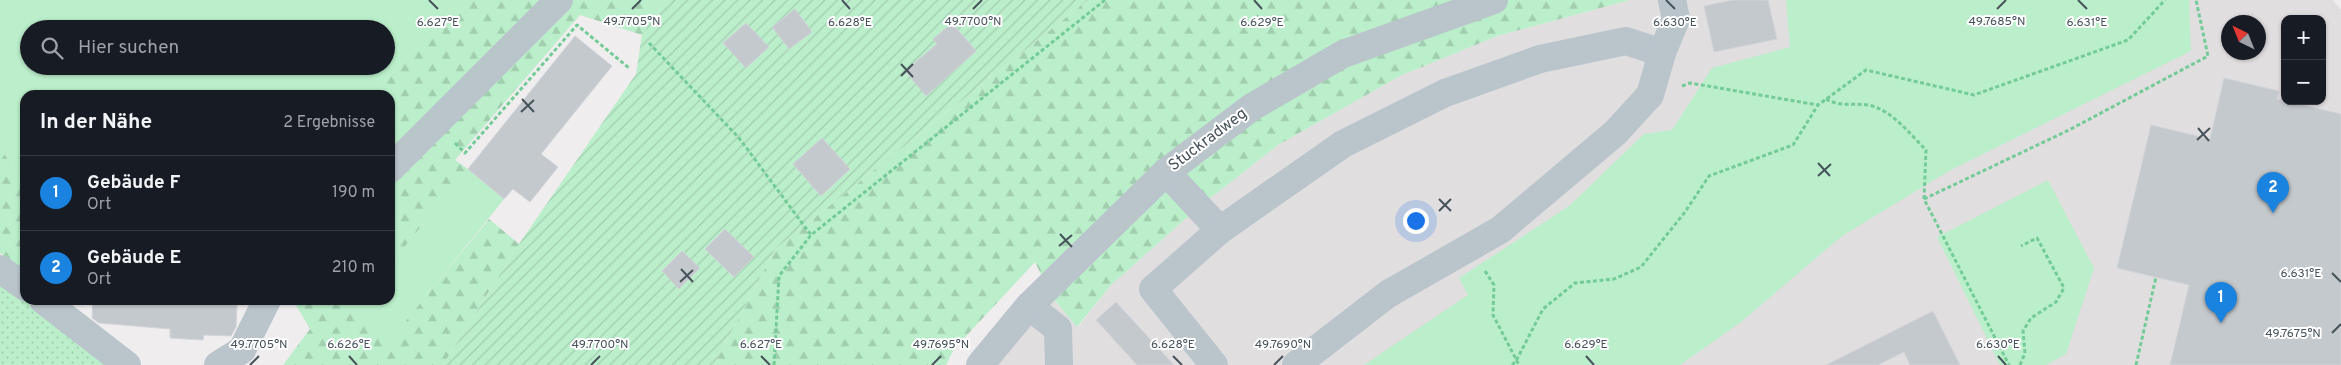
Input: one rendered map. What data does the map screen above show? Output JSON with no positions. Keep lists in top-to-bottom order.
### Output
{
  "streets": {
    "street": ["Stuckradweg"]
  },
  "north": "top left",
  "page": {
    "map_buttons": ["+", "−"],
    "search": "Hier suchen",
    "heading": ["In der Nähe", "2 Ergebnisse"],
    "list": [
      {
        "mark": "1",
        "name": "Gebäude F",
        "note": "Ort",
        "value": "190 m"
      },
      {
        "mark": "2",
        "name": "Gebäude E",
        "note": "Ort",
        "value": "210 m"
      }
    ],
    "pins": ["2", "1"]
  },
  "coordinates": [
    "49.7705°N",
    "49.7685°N",
    "49.7700°N",
    "6.627°E",
    "6.628°E",
    "6.629°E",
    "6.631°E",
    "6.630°E",
    "49.7675°N",
    "6.626°E",
    "49.7695°N",
    "49.7690°N"
  ]
}
